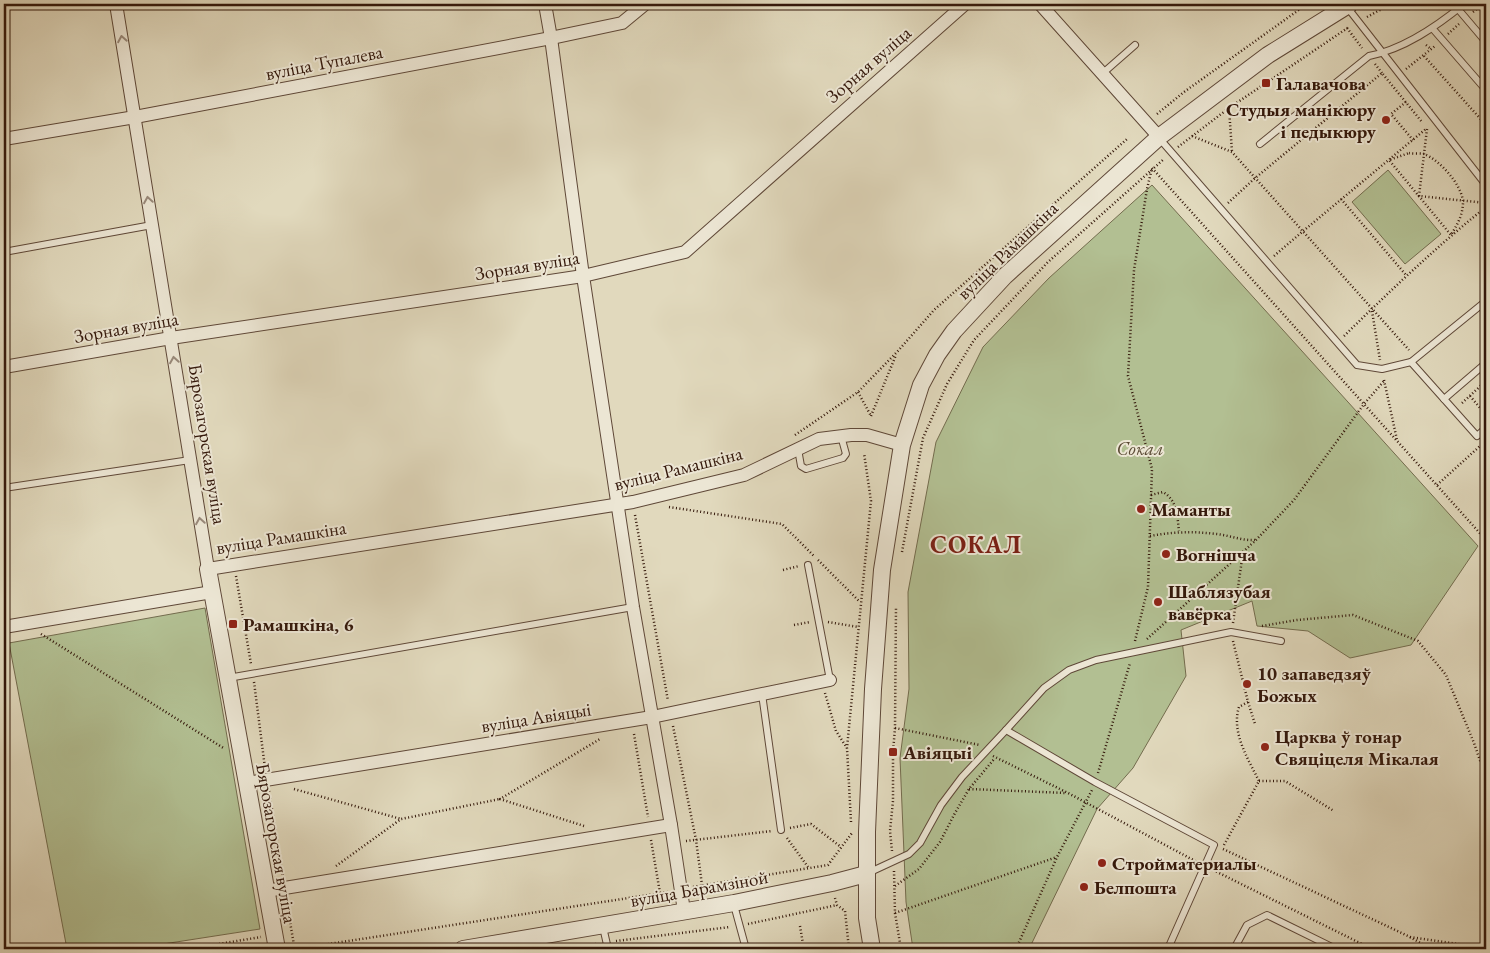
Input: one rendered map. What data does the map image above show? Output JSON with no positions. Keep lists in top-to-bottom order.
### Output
{
  "streets": {
    "street": [
      "вуліца Тупалева",
      "Зорная вуліца",
      "вуліца Рамашкіна",
      "Бярозагорская вуліца",
      "вуліца Авіяцыі",
      "вуліца Барамзіной"
    ]
  },
  "crossings": [
    ["вуліца Тупалева", "Бярозагорская вуліца"],
    ["Зорная вуліца", "Бярозагорская вуліца"],
    ["вуліца Рамашкіна", "Бярозагорская вуліца"],
    ["Бярозагорская вуліца", "вуліца Авіяцыі"]
  ],
  "one_way": ["Бярозагорская вуліца"],
  "districts": ["СОКАЛ"],
  "parks": ["Сокал"],
  "places": {
    "transit": ["Галавачова", "Рамашкіна, 6", "Авіяцыі"],
    "other": [
      "Студыя манікюру і педыкюру",
      "Маманты",
      "Вогнішча",
      "Шаблязубая вавёрка",
      "10 запаведзяў Божых",
      "Царква ў гонар Свяціцеля Мікалая",
      "Стройматериалы",
      "Белпошта"
    ]
  }
}
